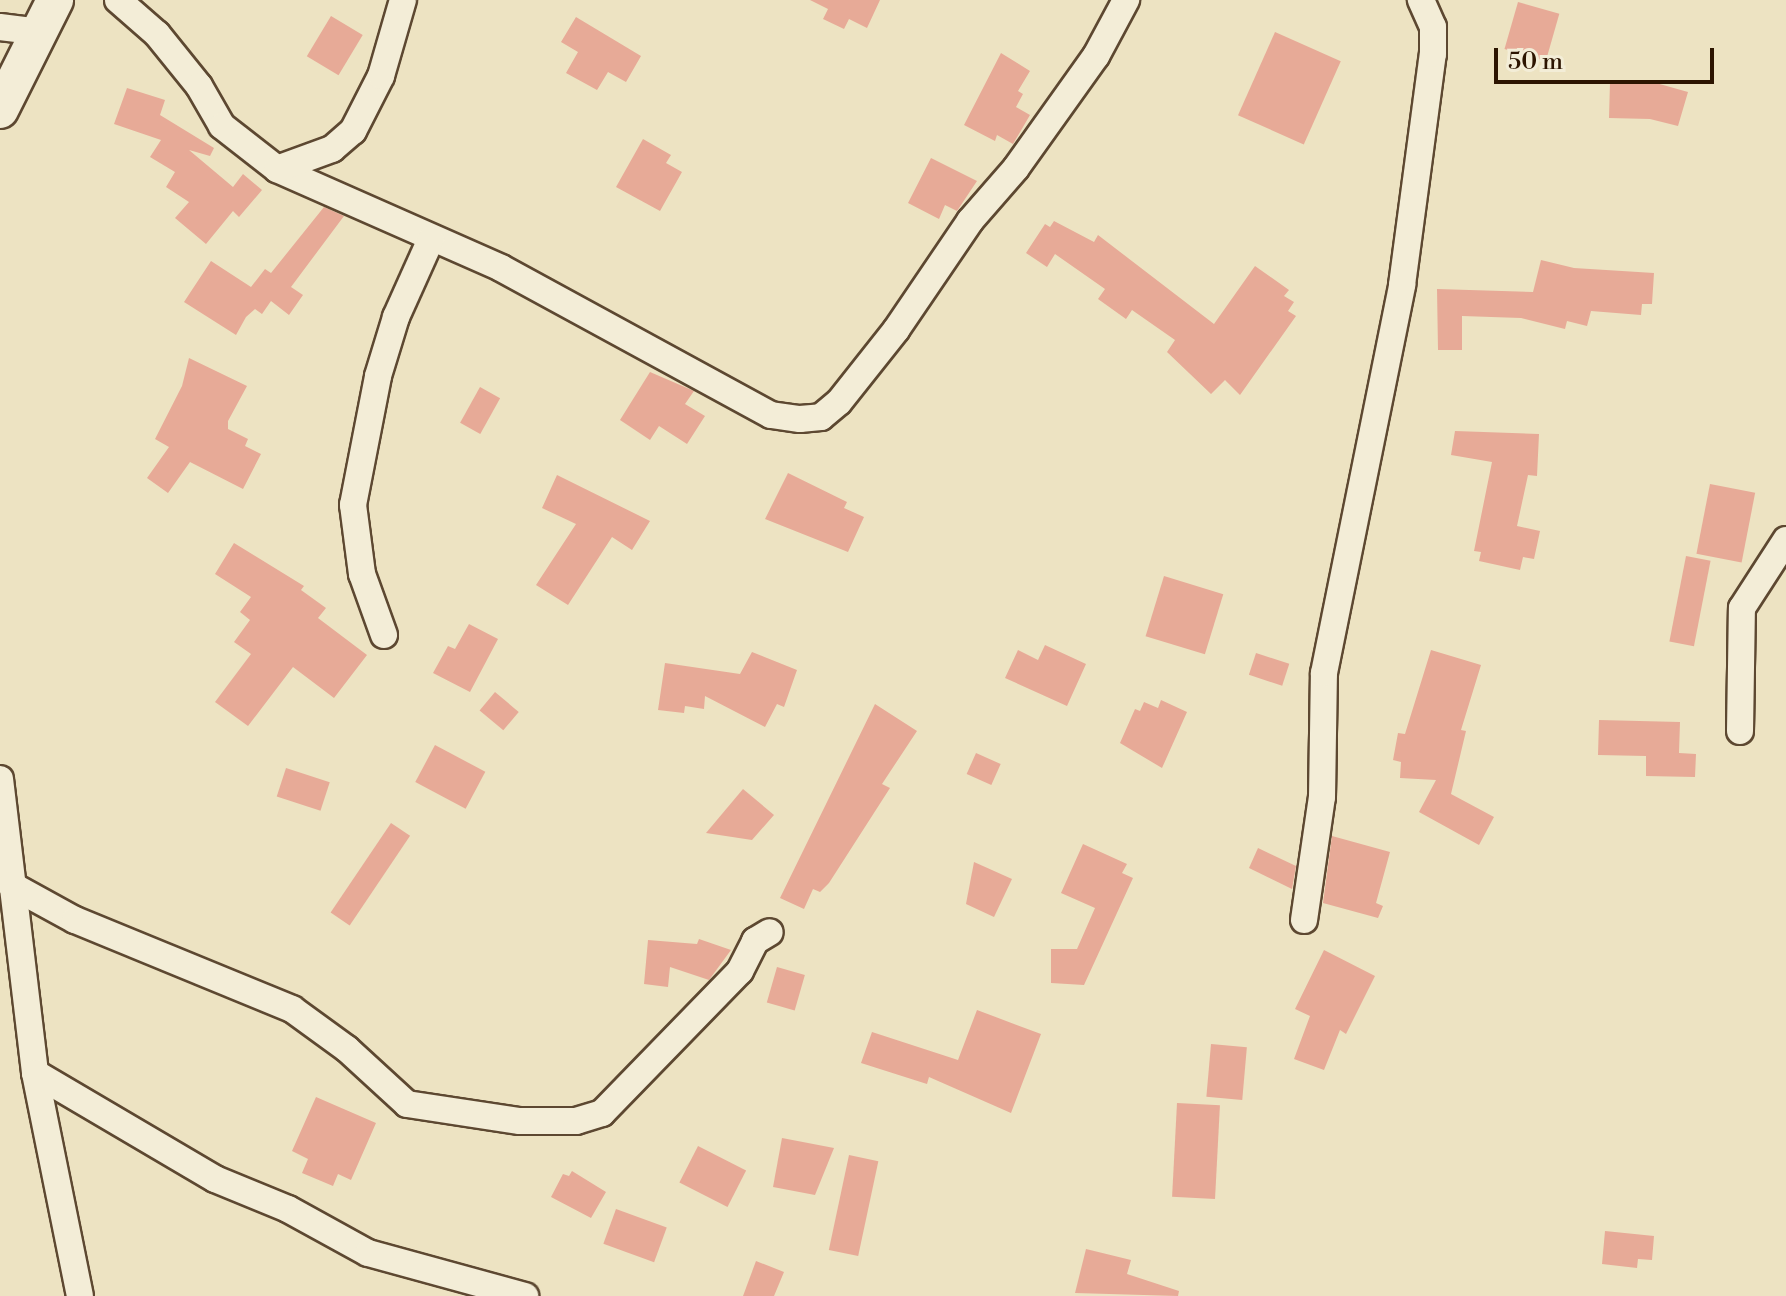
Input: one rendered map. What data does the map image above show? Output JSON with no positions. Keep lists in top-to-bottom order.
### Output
{
  "scale_bar": "50 m"
}
